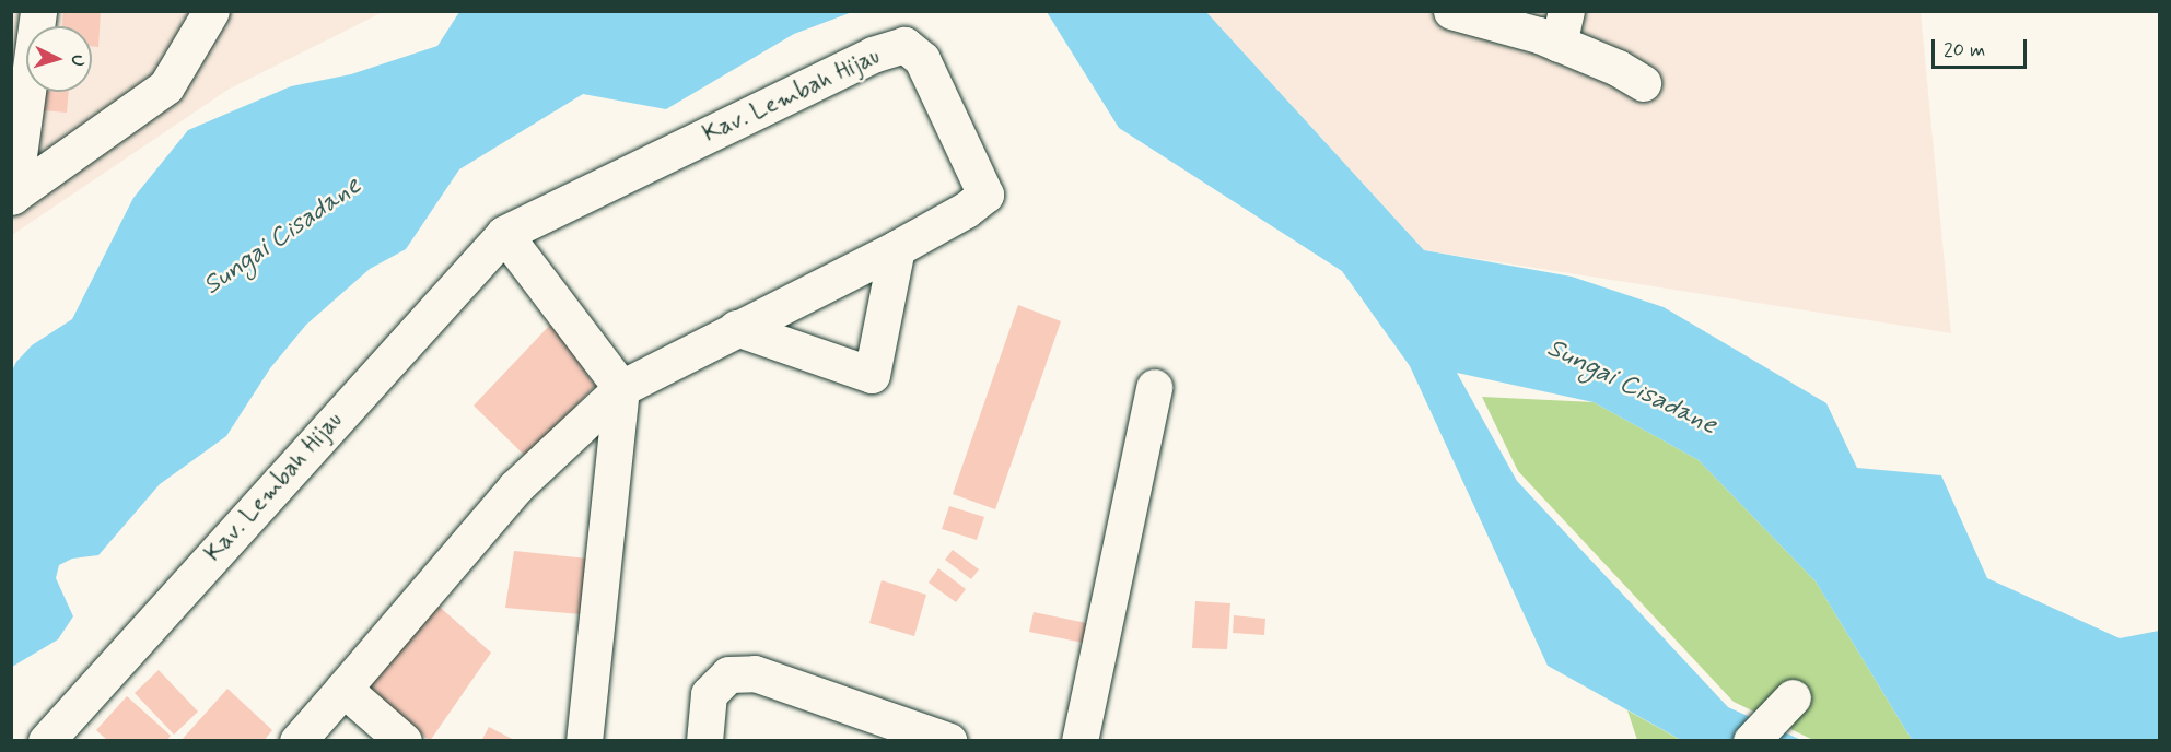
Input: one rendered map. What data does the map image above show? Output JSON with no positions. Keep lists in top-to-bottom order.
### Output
{
  "streets": {
    "street": ["Kav. Lembah Hijau"]
  },
  "water": ["Sungai Cisadane"],
  "scale_bar": "20 m",
  "north": "right"
}
